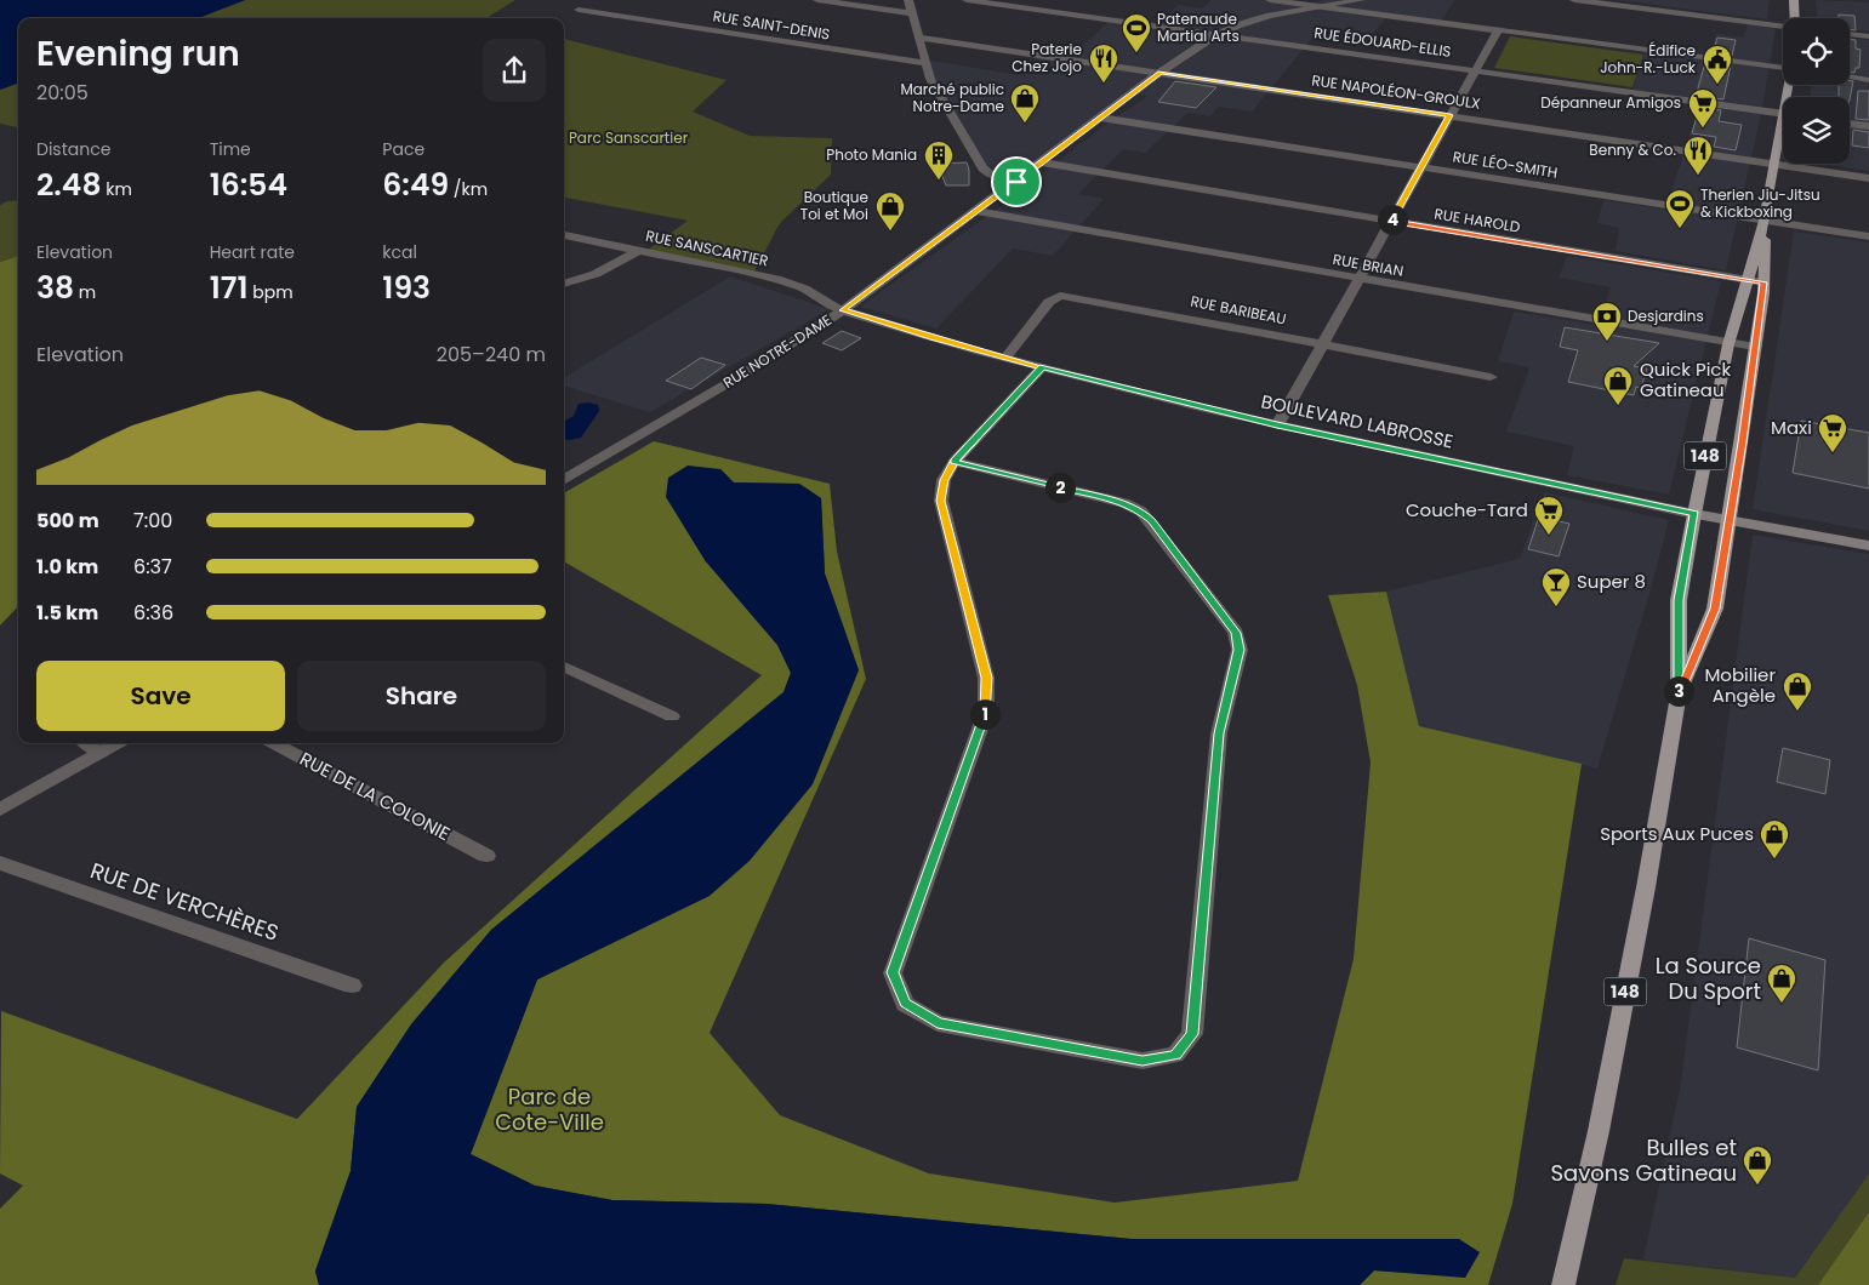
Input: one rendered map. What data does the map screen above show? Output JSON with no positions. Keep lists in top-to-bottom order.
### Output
{
  "streets": {
    "main road": ["BOULEVARD LABROSSE", "148"],
    "street": [
      "RUE SAINT-DENIS",
      "RUE ÉDOUARD-ELLIS",
      "RUE NAPOLÉON-GROULX",
      "RUE LÉO-SMITH",
      "RUE HAROLD",
      "RUE SANSCARTIER",
      "RUE BRIAN",
      "RUE BARIBEAU",
      "RUE NOTRE-DAME",
      "RUE DE LA COLONIE",
      "RUE DE VERCHÈRES"
    ]
  },
  "crossings": [
    ["RUE ÉDOUARD-ELLIS", "RUE NOTRE-DAME"],
    ["RUE NAPOLÉON-GROULX", "RUE NOTRE-DAME"],
    ["RUE NAPOLÉON-GROULX", "148"],
    ["RUE LÉO-SMITH", "RUE NOTRE-DAME"],
    ["RUE LÉO-SMITH", "148"],
    ["RUE HAROLD", "RUE NOTRE-DAME"],
    ["RUE HAROLD", "148"],
    ["RUE SANSCARTIER", "RUE NOTRE-DAME"],
    ["RUE SANSCARTIER", "BOULEVARD LABROSSE"],
    ["RUE BRIAN", "RUE NOTRE-DAME"],
    ["RUE BRIAN", "148"],
    ["RUE BARIBEAU", "BOULEVARD LABROSSE"],
    ["RUE NOTRE-DAME", "BOULEVARD LABROSSE"],
    ["BOULEVARD LABROSSE", "148"]
  ],
  "parks": ["Parc Sanscartier", "Parc de Cote-Ville"],
  "places": {
    "sports": ["Patenaude Martial Arts", "Therien Jiu-Jitsu & Kickboxing"],
    "restaurant": ["Paterie Chez Jojo", "Benny & Co."],
    "public building": ["Édifice John-R.-Luck"],
    "shop": [
      "Marché public Notre-Dame",
      "Boutique Toi et Moi",
      "Quick Pick Gatineau",
      "Mobilier Angèle",
      "Sports Aux Puces",
      "La Source Du Sport",
      "Bulles et Savons Gatineau"
    ],
    "supermarket": ["Dépanneur Amigos", "Maxi", "Couche-Tard"],
    "building": ["Photo Mania"],
    "bank": ["Desjardins"],
    "bar": ["Super 8"]
  },
  "page": {
    "heading": ["Evening run", "20:05"],
    "stats": [
      ["Distance", "2.48 km"],
      ["Time", "16:54"],
      ["Pace", "6:49 /km"],
      ["Elevation", "38 m"],
      ["Heart rate", "171 bpm"],
      ["kcal", "193"]
    ],
    "pins": [
      "4",
      "2",
      "3",
      "1"
    ],
    "chart": ["Elevation", "205–240 m"],
    "list": [
      {
        "name": "500 m",
        "note": "7:00"
      },
      {
        "name": "1.0 km",
        "note": "6:37"
      },
      {
        "name": "1.5 km",
        "note": "6:36"
      }
    ],
    "buttons": ["Save", "Share"]
  }
}
